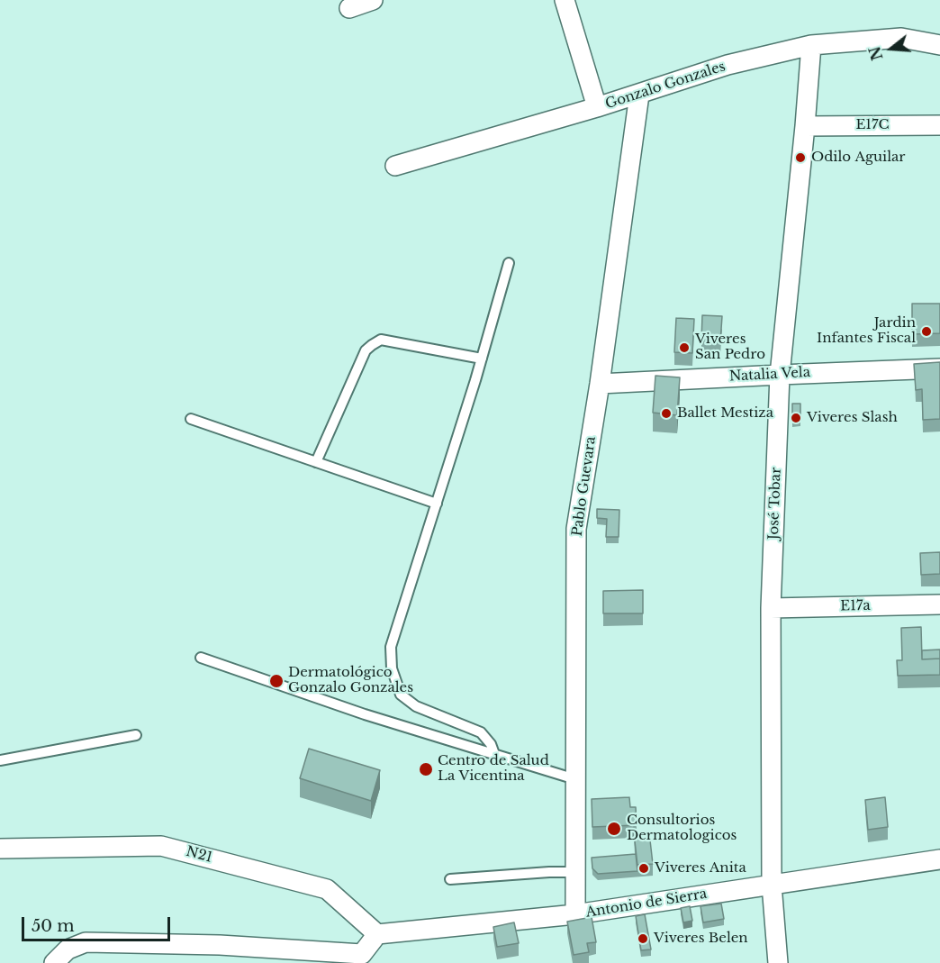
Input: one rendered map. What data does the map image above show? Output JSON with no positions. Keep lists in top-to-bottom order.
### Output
{
  "streets": {
    "street": [
      "Gonzalo Gonzales",
      "E17C",
      "Natalia Vela",
      "Pablo Guevara",
      "José Tobar",
      "E17a",
      "N21",
      "Antonio de Sierra"
    ]
  },
  "crossings": [
    ["Gonzalo Gonzales", "Pablo Guevara"],
    ["Gonzalo Gonzales", "José Tobar"],
    ["E17C", "José Tobar"],
    ["Natalia Vela", "Pablo Guevara"],
    ["Natalia Vela", "José Tobar"],
    ["Pablo Guevara", "Antonio de Sierra"],
    ["José Tobar", "E17a"],
    ["José Tobar", "Antonio de Sierra"],
    ["N21", "Antonio de Sierra"]
  ],
  "places": [
    "Odilo Aguilar",
    "Jardin Infantes Fiscal",
    "Viveres San Pedro",
    "Ballet Mestiza",
    "Viveres Slash",
    "Dermatológico Gonzalo Gonzales",
    "Centro de Salud La Vicentina",
    "Consultorios Dermatologicos",
    "Viveres Anita",
    "Viveres Belen"
  ],
  "scale_bar": "50 m",
  "north": "left"
}
